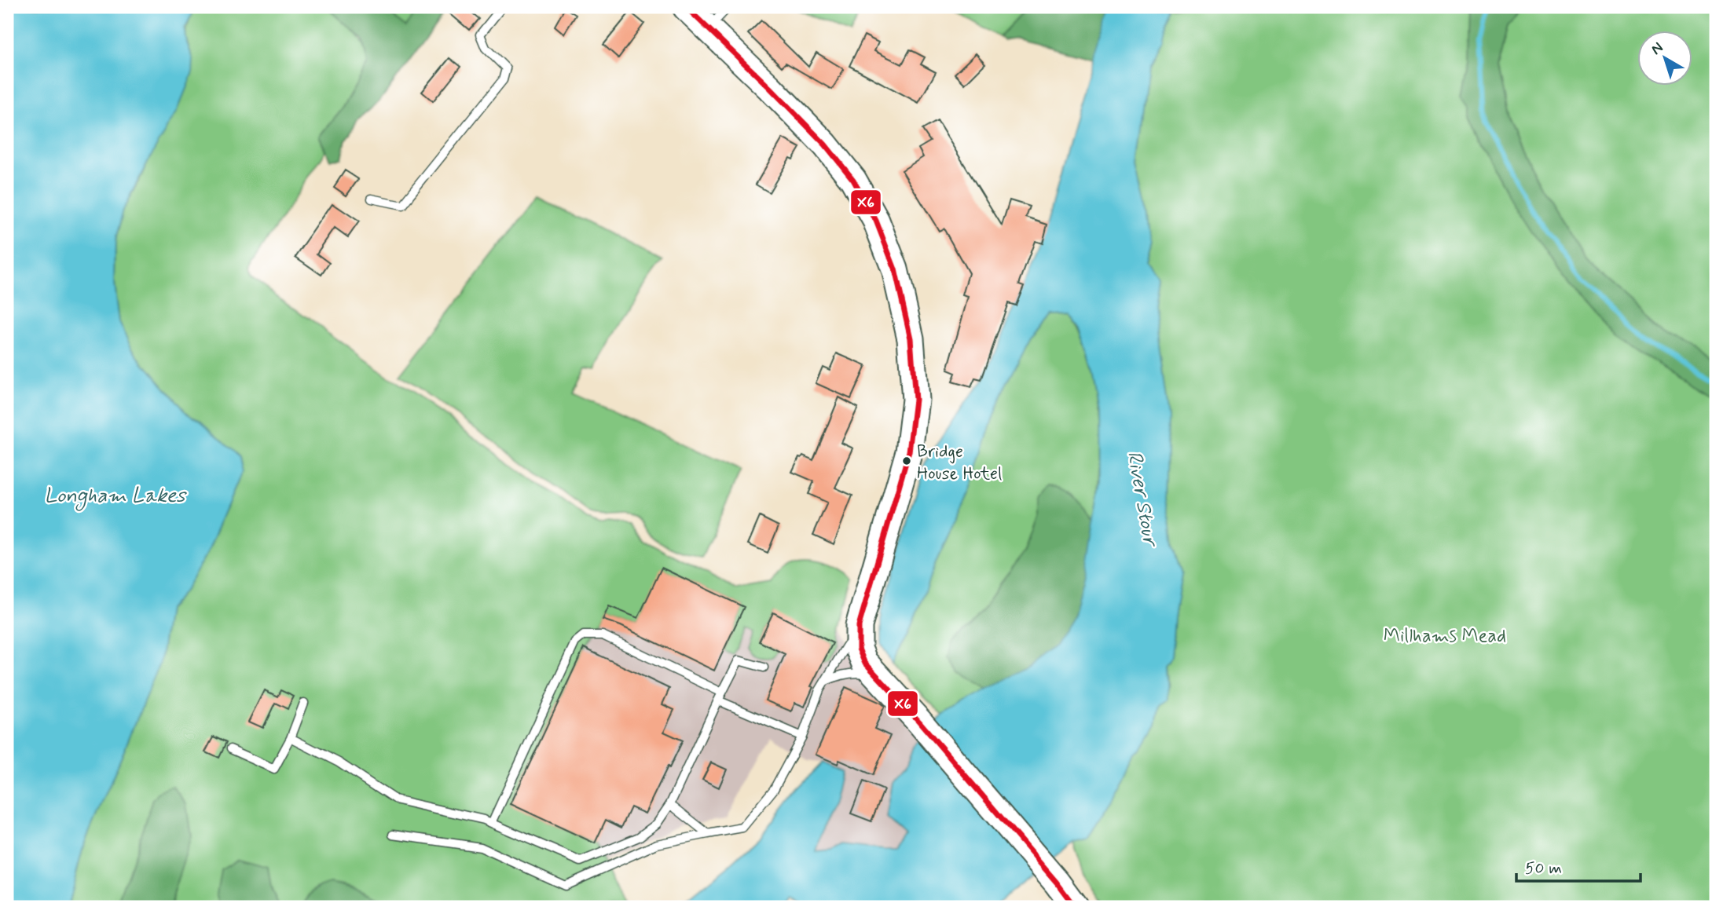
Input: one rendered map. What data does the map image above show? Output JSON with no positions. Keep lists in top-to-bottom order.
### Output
{
  "water": ["Longham Lakes", "River Stour"],
  "parks": ["Millhams Mead"],
  "places": ["Bridge House Hotel"],
  "lines": ["transit line X6"],
  "scale_bar": "50 m",
  "north": "top left"
}
